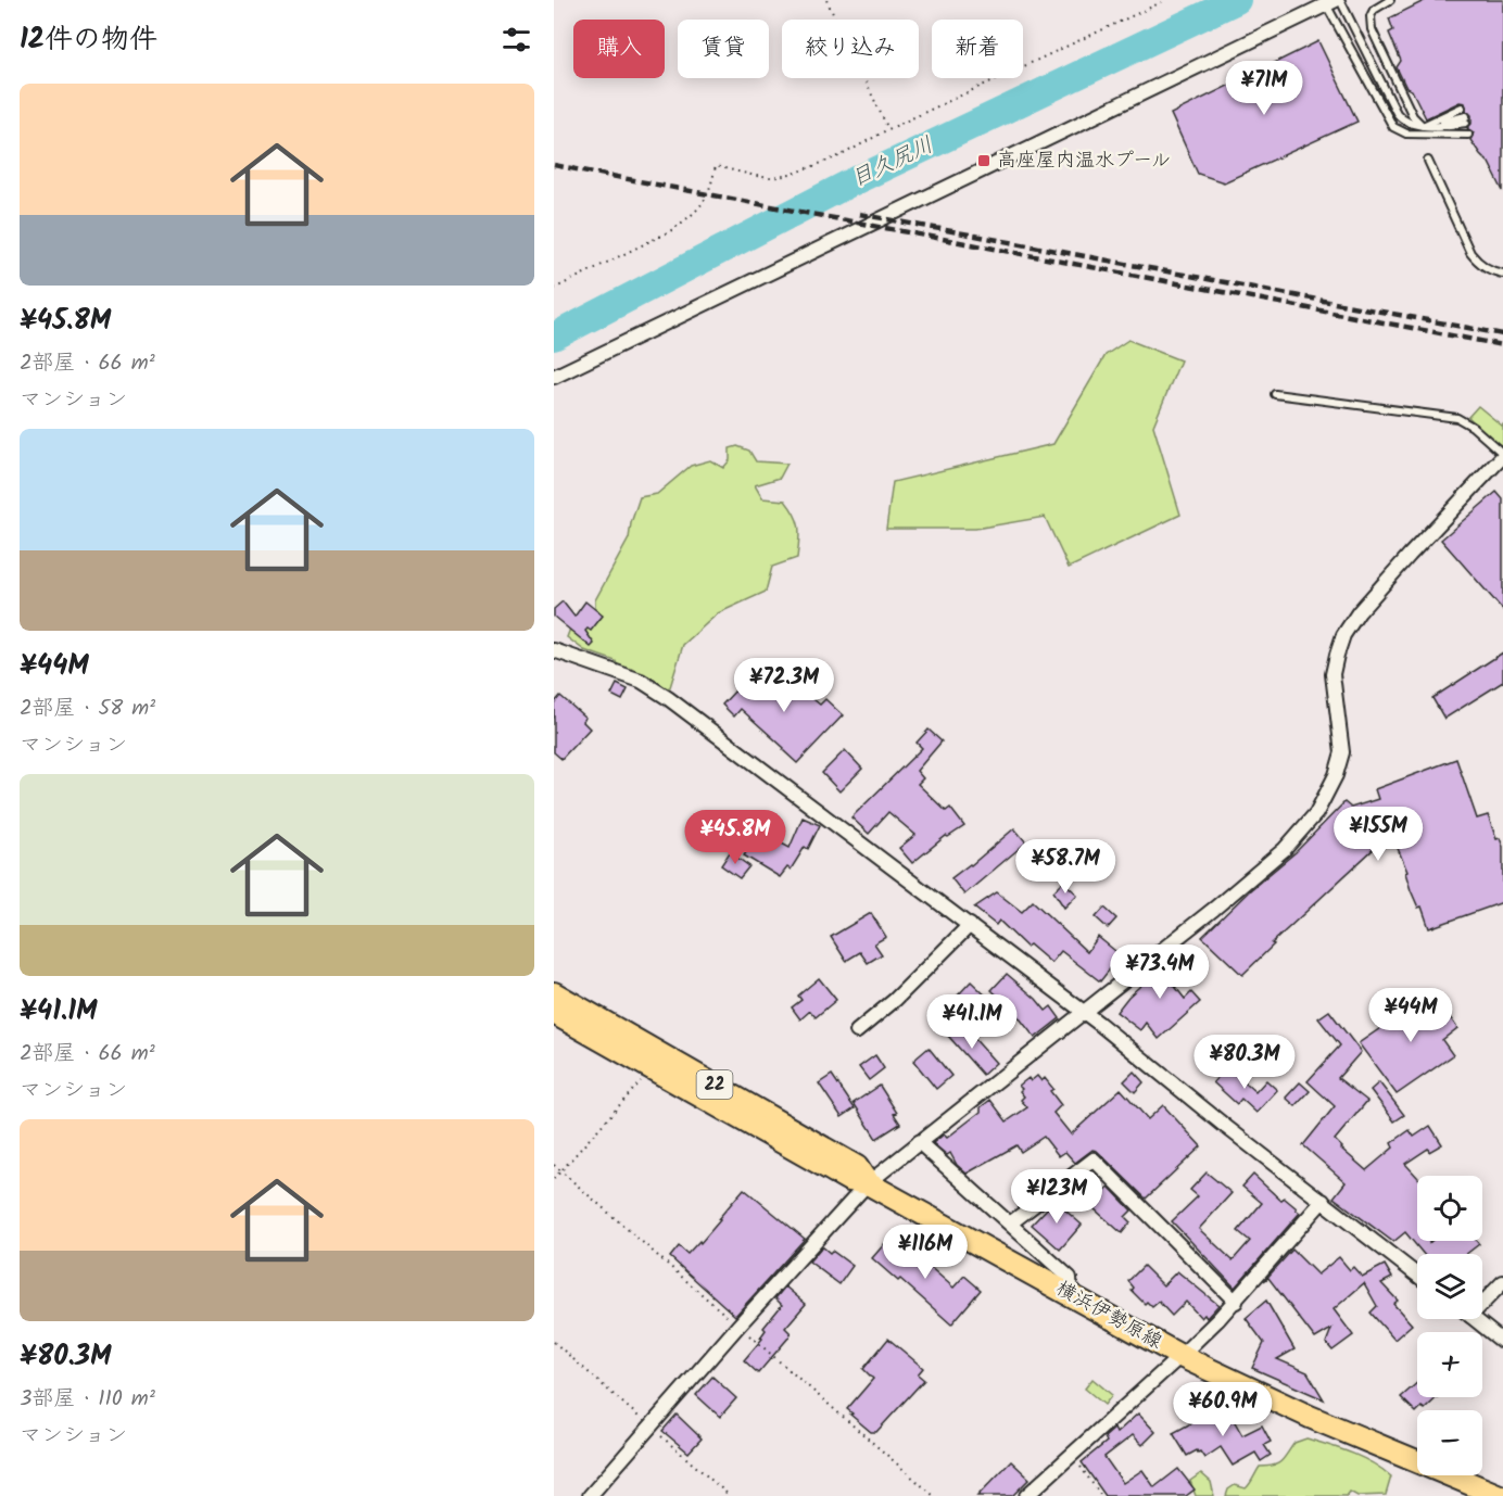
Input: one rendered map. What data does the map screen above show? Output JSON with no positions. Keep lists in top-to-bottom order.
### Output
{
  "streets": {
    "main road": ["22", "横浜伊勢原線"]
  },
  "water": ["目久尻川"],
  "places": {
    "transit": ["高座屋内温水プール"]
  },
  "page": {
    "heading": "12件の物件",
    "chip": [
      "購入",
      "賃貸",
      "絞り込み",
      "新着"
    ],
    "price": [
      "¥71M",
      "¥72.3M",
      "¥155M",
      "¥45.8M",
      "¥58.7M",
      "¥73.4M",
      "¥44M",
      "¥41.1M",
      "¥80.3M",
      "¥123M",
      "¥116M",
      "¥60.9M"
    ],
    "list": [
      {
        "name": "¥45.8M",
        "note": "2部屋 · 66 m² · マンション"
      },
      {
        "name": "¥44M",
        "note": "2部屋 · 58 m² · マンション"
      },
      {
        "name": "¥41.1M",
        "note": "2部屋 · 66 m² · マンション"
      },
      {
        "name": "¥80.3M",
        "note": "3部屋 · 110 m² · マンション"
      }
    ],
    "map_buttons": ["+", "−"]
  }
}
